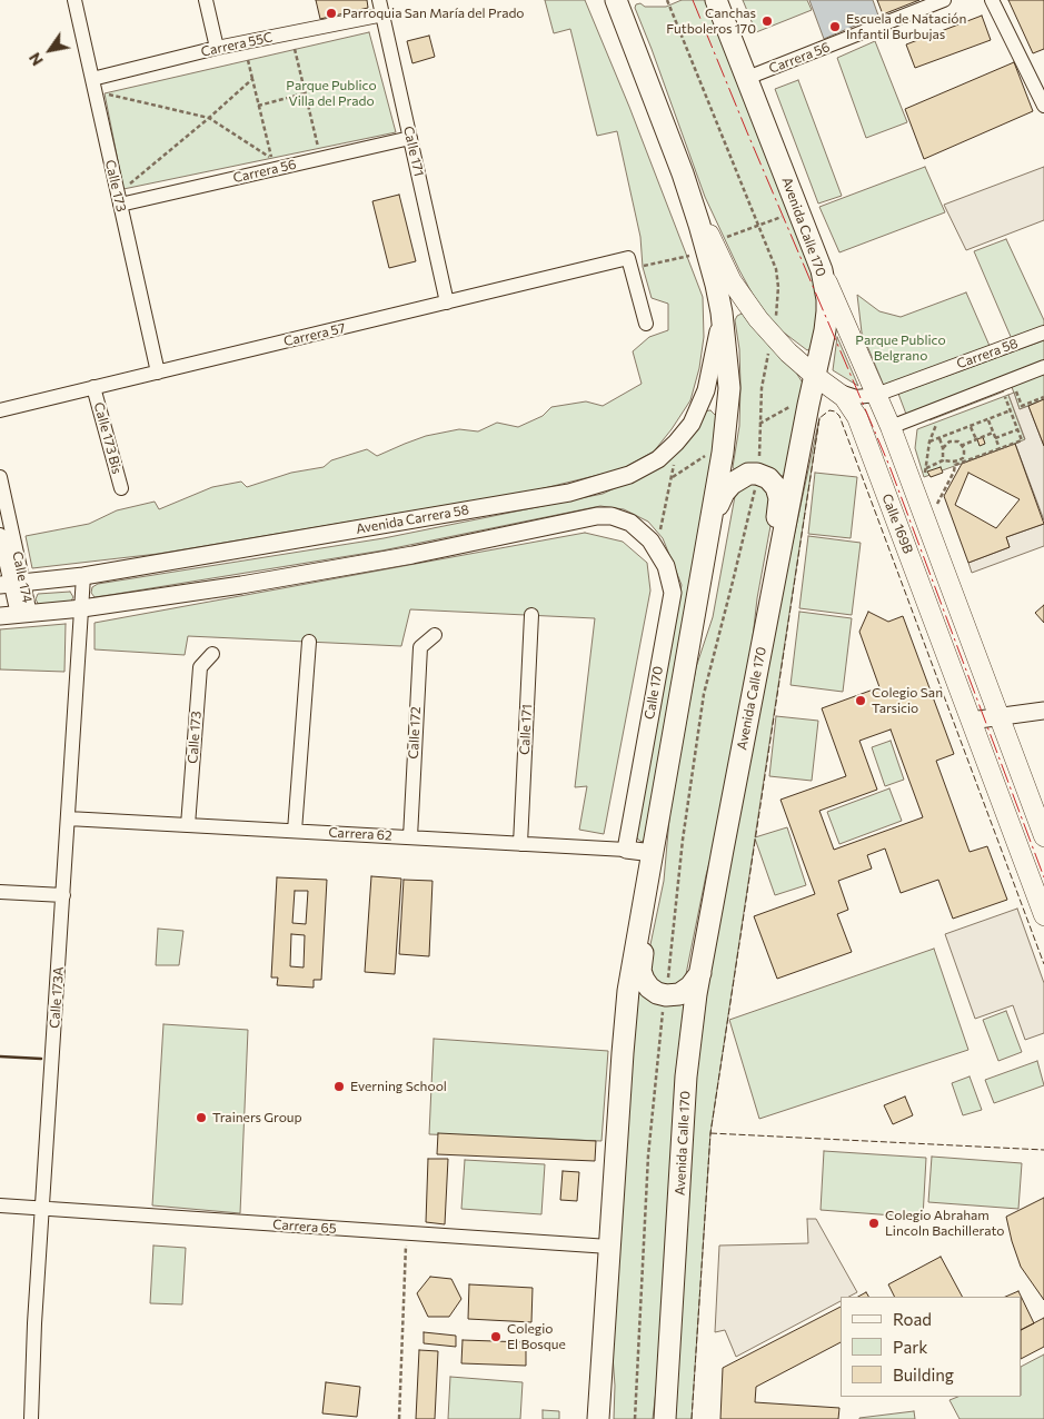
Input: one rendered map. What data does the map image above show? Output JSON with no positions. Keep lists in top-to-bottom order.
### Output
{
  "streets": {
    "main road": ["Avenida Calle 170", "Calle 169B"],
    "street": [
      "Carrera 55C",
      "Carrera 56",
      "Calle 171",
      "Calle 173",
      "Carrera 57",
      "Carrera 58",
      "Calle 173 Bis",
      "Avenida Carrera 58",
      "Calle 174",
      "Calle 170",
      "Calle 172",
      "Carrera 62",
      "Calle 173A",
      "Carrera 65"
    ]
  },
  "crossings": [
    ["Carrera 55C", "Calle 171"],
    ["Carrera 55C", "Calle 173"],
    ["Carrera 56", "Calle 171"],
    ["Carrera 56", "Calle 173"],
    ["Carrera 56", "Avenida Calle 170"],
    ["Calle 171", "Carrera 57"],
    ["Calle 171", "Carrera 62"],
    ["Calle 173", "Carrera 57"],
    ["Calle 173", "Carrera 62"],
    ["Avenida Calle 170", "Calle 169B"],
    ["Carrera 57", "Calle 173 Bis"],
    ["Carrera 58", "Calle 169B"],
    ["Avenida Carrera 58", "Calle 174"],
    ["Avenida Carrera 58", "Calle 173A"],
    ["Calle 170", "Carrera 62"],
    ["Calle 172", "Carrera 62"],
    ["Carrera 62", "Calle 173A"],
    ["Calle 173A", "Carrera 65"]
  ],
  "parks": ["Parque Publico Villa del Prado", "Parque Publico Belgrano"],
  "places": [
    "Parroquia San María del Prado",
    "Canchas Futboleros 170",
    "Escuela de Natación Infantil Burbujas",
    "Colegio San Tarsicio",
    "Everning School",
    "Trainers Group",
    "Colegio Abraham Lincoln Bachillerato",
    "Colegio El Bosque"
  ],
  "legend": ["Road", "Park", "Building"],
  "north": "bottom left"
}
